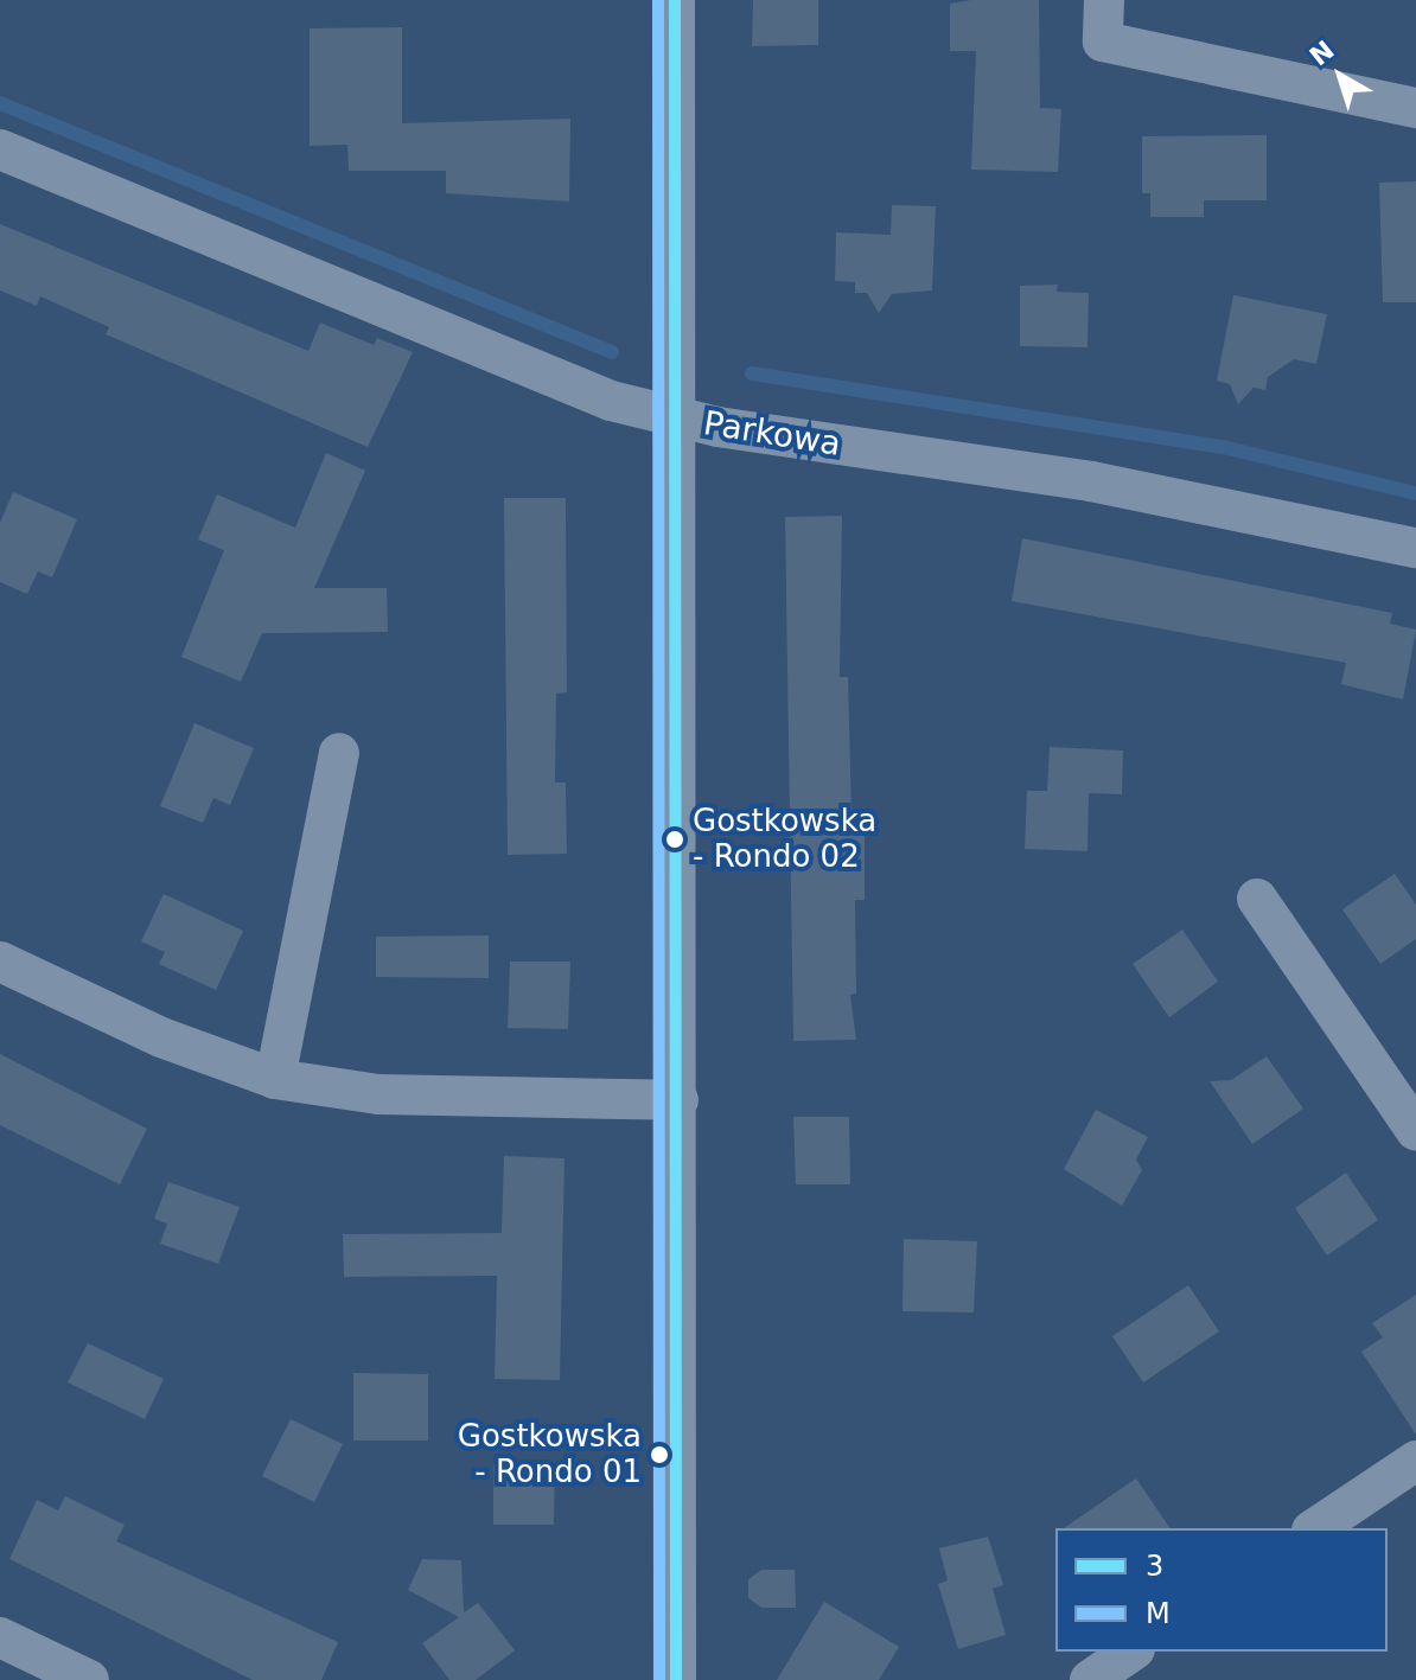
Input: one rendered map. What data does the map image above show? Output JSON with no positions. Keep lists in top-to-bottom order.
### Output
{
  "streets": {
    "street": ["Parkowa"]
  },
  "places": ["Gostkowska - Rondo 02", "Gostkowska - Rondo 01"],
  "lines": ["transit line 3", "transit line M"],
  "legend": ["3", "M"],
  "north": "top left"
}
